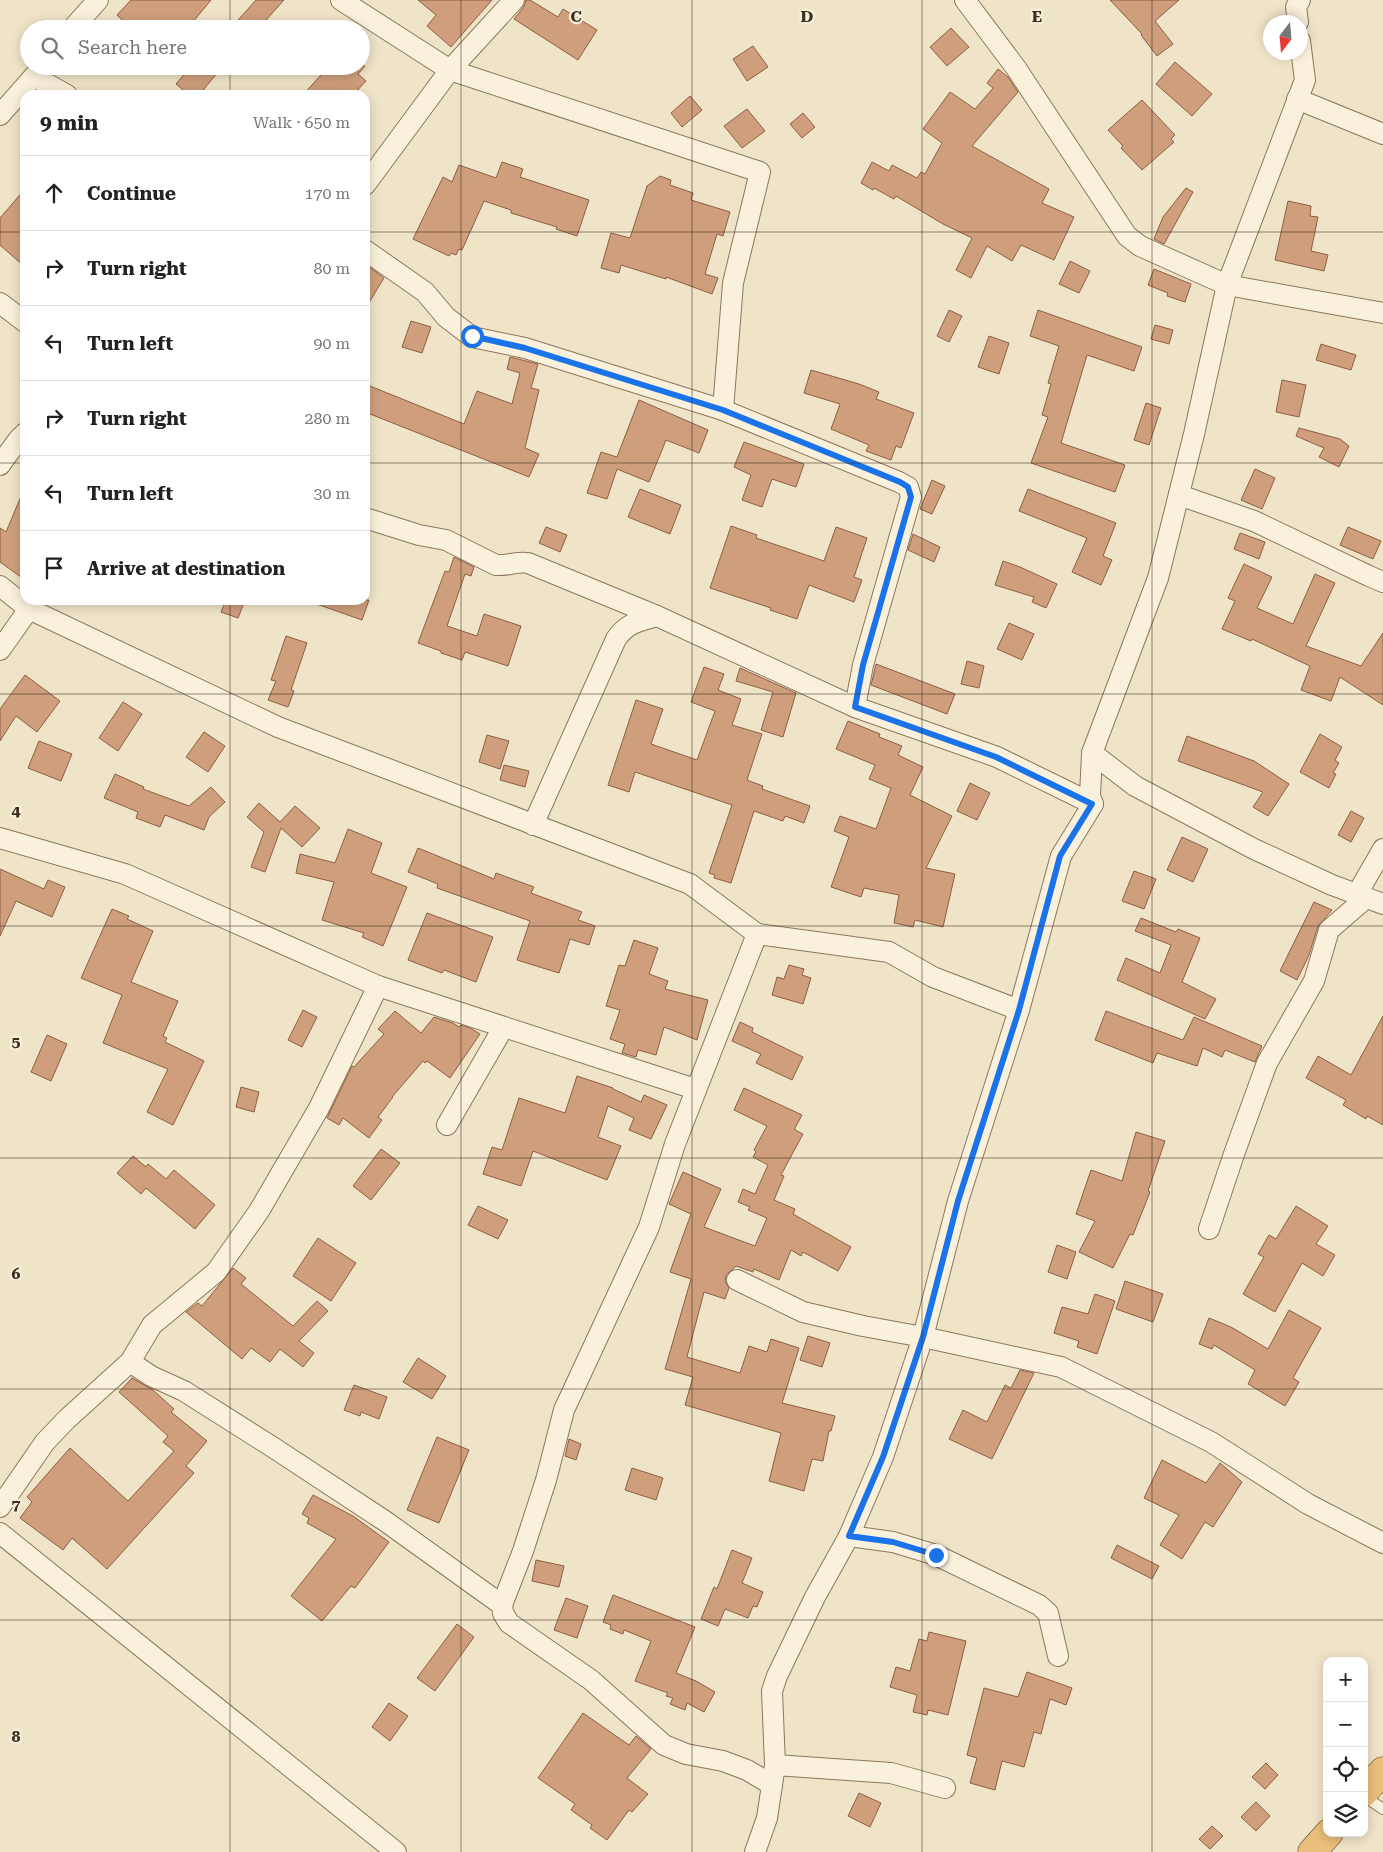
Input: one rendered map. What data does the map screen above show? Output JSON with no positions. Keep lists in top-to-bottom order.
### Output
{
  "north": "bottom",
  "page": {
    "search": "Search here",
    "heading": ["9 min", "Walk · 650 m"],
    "list": [
      ["Continue", "170 m"],
      ["Turn right", "80 m"],
      ["Turn left", "90 m"],
      ["Turn right", "280 m"],
      ["Turn left", "30 m"],
      "Arrive at destination"
    ],
    "map_buttons": ["+", "−"]
  },
  "grid": {
    "columns": ["C", "D", "E"],
    "rows": [
      "4",
      "5",
      "6",
      "7",
      "8"
    ]
  }
}
